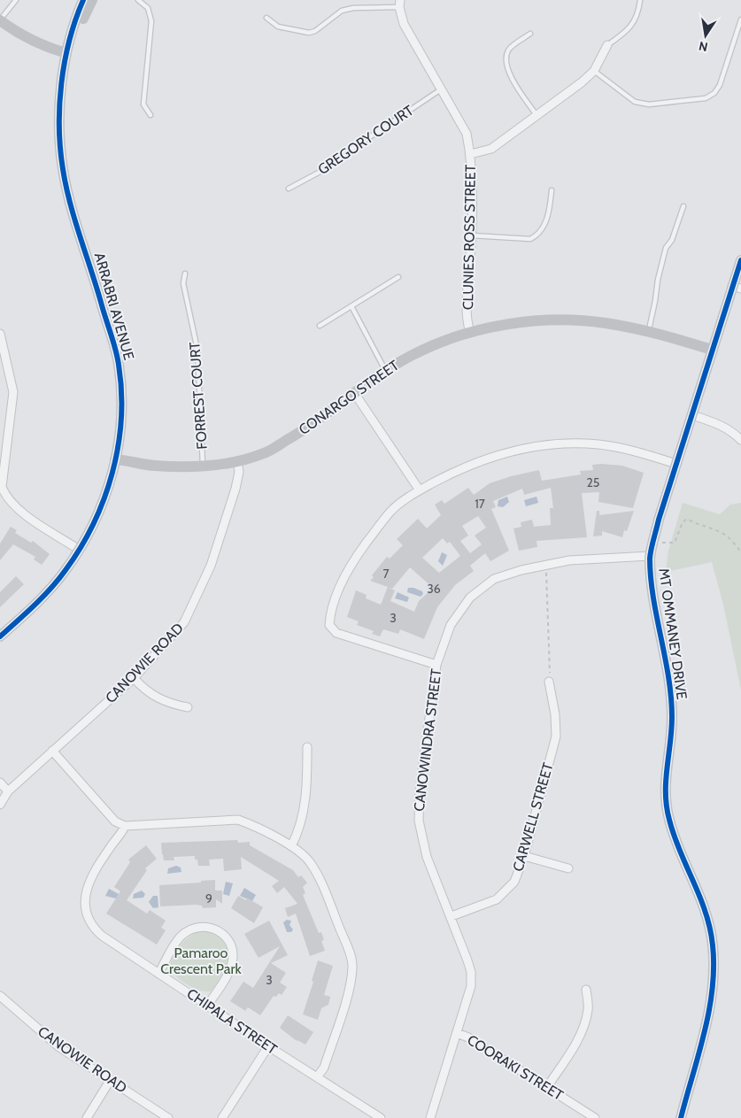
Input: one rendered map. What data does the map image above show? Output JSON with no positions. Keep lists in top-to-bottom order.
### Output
{
  "streets": {
    "street": [
      "CLUNIES ROSS STREET",
      "ARRABRI AVENUE",
      "CONARGO STREET",
      "MT OMMANEY DRIVE",
      "CANOWIE ROAD",
      "CANOWINDRA STREET",
      "CARWELL STREET",
      "CHIPALA STREET",
      "COORAKI STREET"
    ],
    "lane": ["GREGORY COURT", "FORREST COURT"]
  },
  "crossings": [
    ["GREGORY COURT", "CLUNIES ROSS STREET"],
    ["CLUNIES ROSS STREET", "CONARGO STREET"],
    ["ARRABRI AVENUE", "CONARGO STREET"],
    ["FORREST COURT", "CONARGO STREET"],
    ["CONARGO STREET", "MT OMMANEY DRIVE"],
    ["CONARGO STREET", "CANOWIE ROAD"],
    ["MT OMMANEY DRIVE", "CANOWINDRA STREET"],
    ["CANOWINDRA STREET", "CARWELL STREET"],
    ["CANOWINDRA STREET", "COORAKI STREET"]
  ],
  "parks": ["Pamaroo Crescent Park"],
  "house_numbers": [
    "25",
    "17",
    "7",
    "36",
    "3",
    "9",
    "3"
  ],
  "north": "bottom"
}
